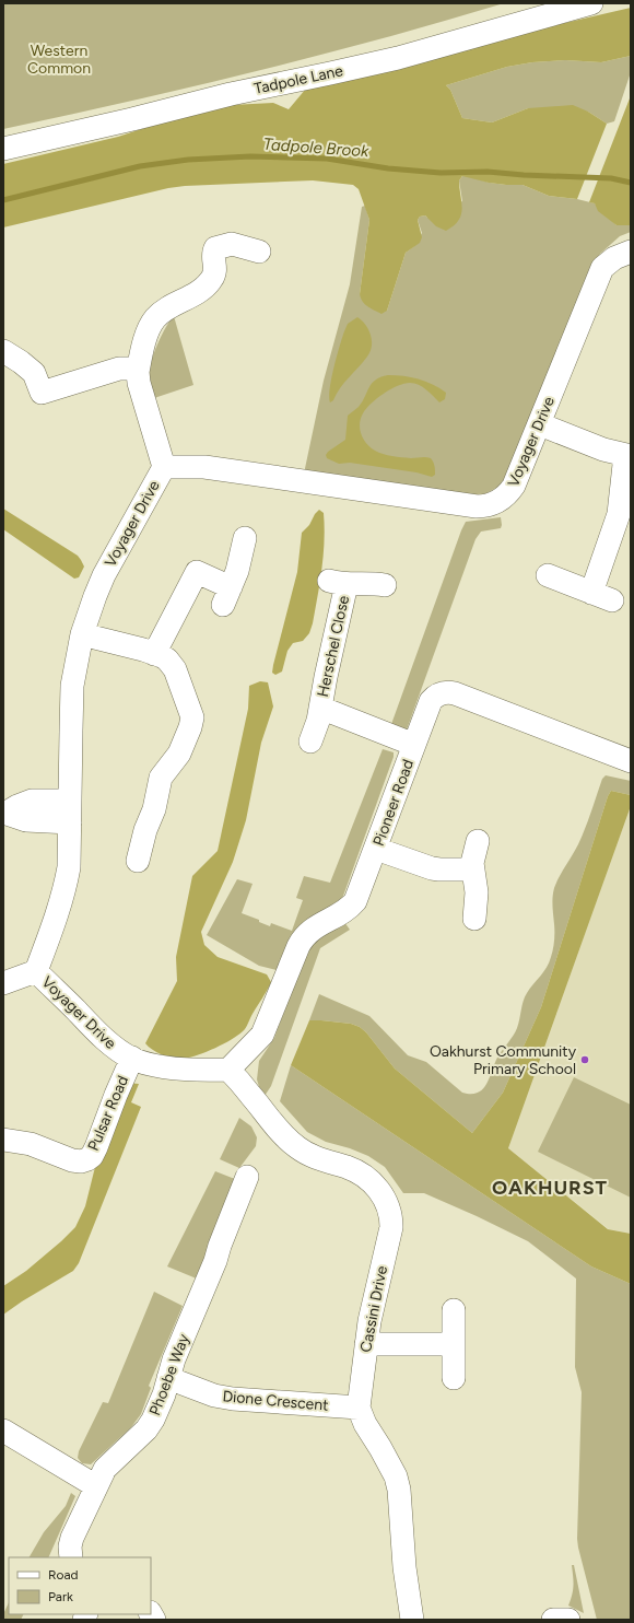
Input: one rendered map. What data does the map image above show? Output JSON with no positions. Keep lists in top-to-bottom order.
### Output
{
  "streets": {
    "street": [
      "Tadpole Lane",
      "Voyager Drive",
      "Herschel Close",
      "Pioneer Road",
      "Pulsar Road",
      "Cassini Drive",
      "Phoebe Way",
      "Dione Crescent"
    ]
  },
  "crossings": [
    ["Voyager Drive", "Pioneer Road"],
    ["Voyager Drive", "Pulsar Road"],
    ["Voyager Drive", "Cassini Drive"],
    ["Herschel Close", "Pioneer Road"],
    ["Pioneer Road", "Cassini Drive"],
    ["Cassini Drive", "Dione Crescent"],
    ["Phoebe Way", "Dione Crescent"]
  ],
  "districts": ["OAKHURST"],
  "water": ["Tadpole Brook"],
  "parks": ["Western Common"],
  "places": ["Oakhurst Community Primary School"],
  "legend": ["Road", "Park"]
}
